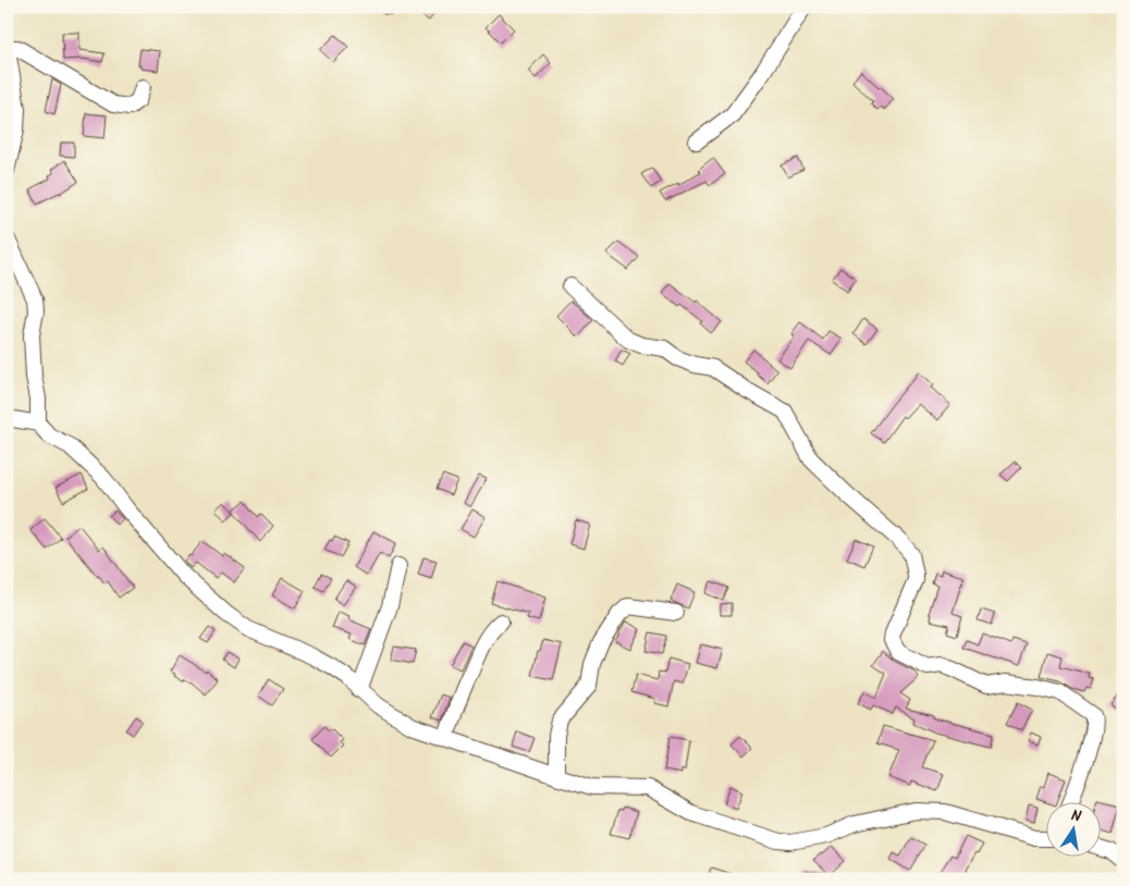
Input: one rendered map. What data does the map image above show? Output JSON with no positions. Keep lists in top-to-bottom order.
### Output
{
  "north": "top"
}
